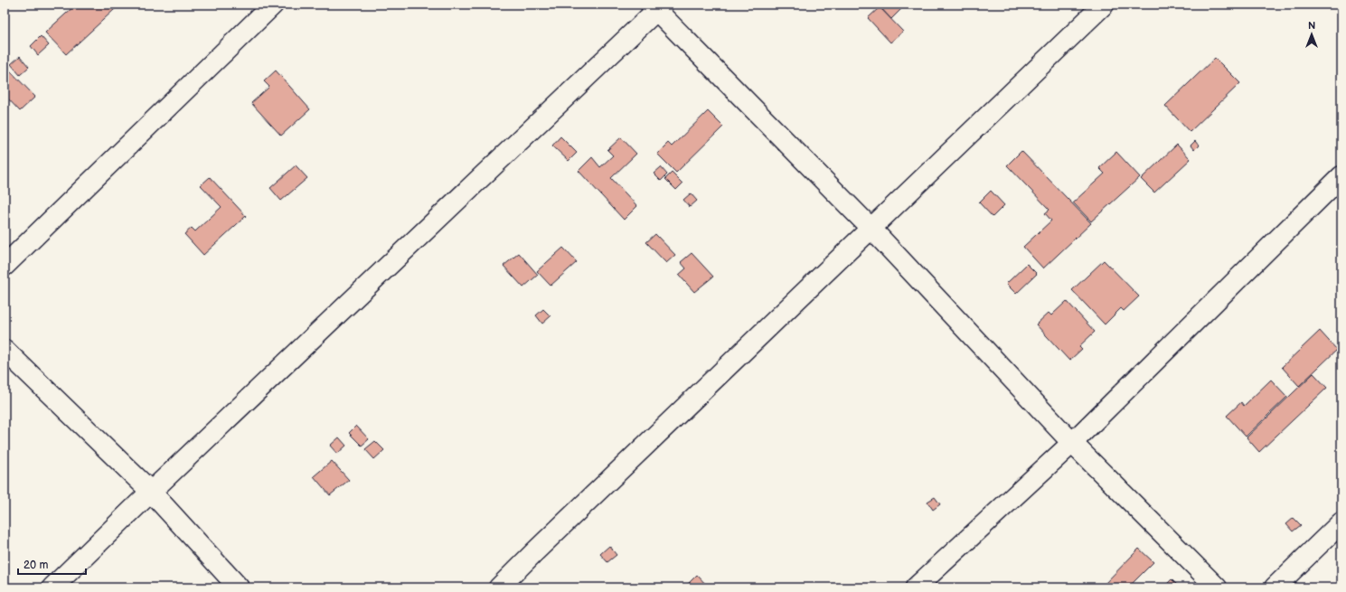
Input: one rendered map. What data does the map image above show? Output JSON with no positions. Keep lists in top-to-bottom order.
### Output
{
  "scale_bar": "20 m",
  "north": "top"
}
